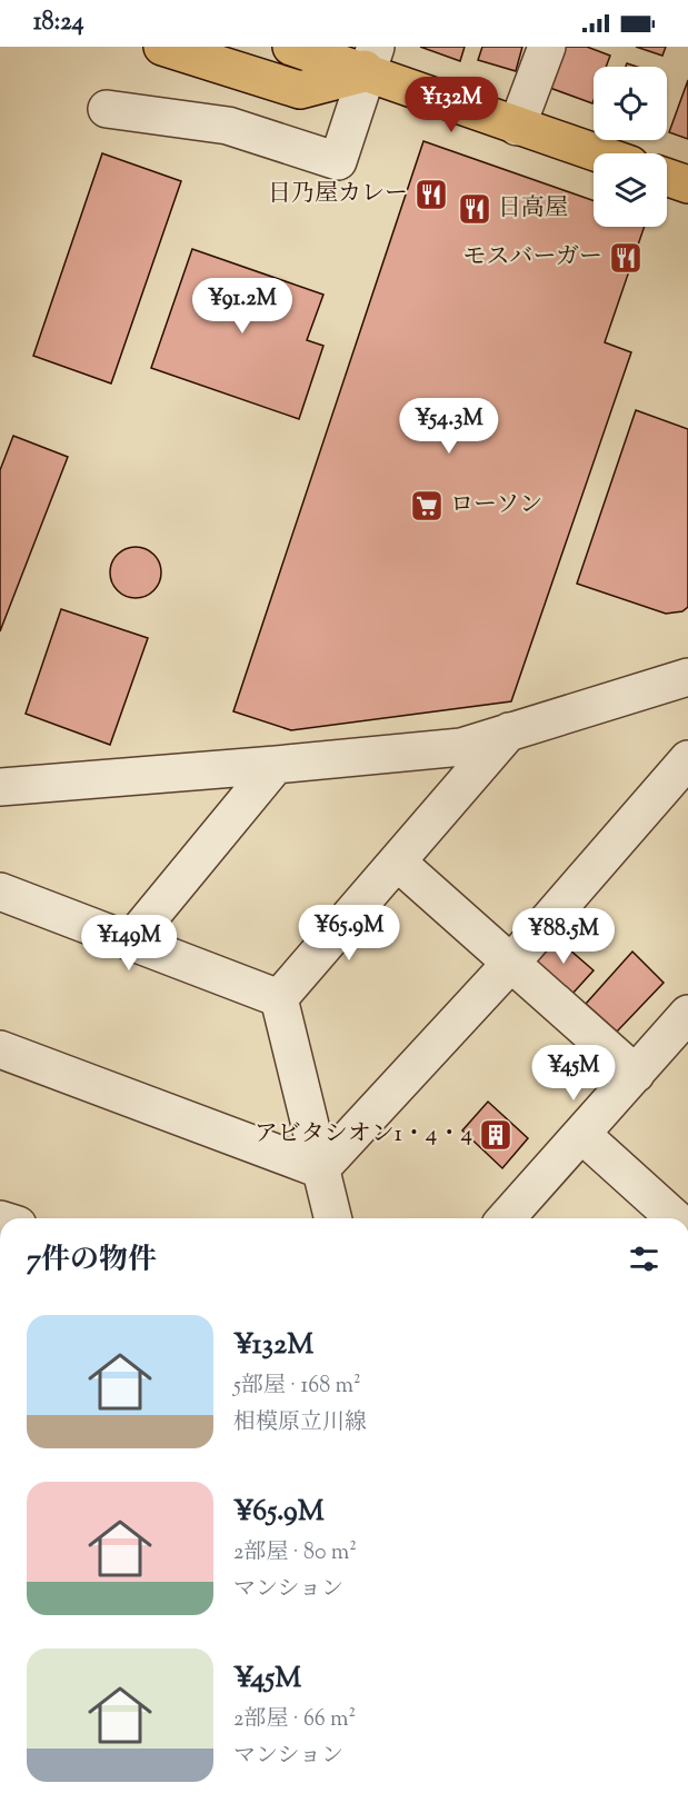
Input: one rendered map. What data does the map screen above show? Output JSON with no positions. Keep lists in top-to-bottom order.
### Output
{
  "places": {
    "restaurant": ["日乃屋カレー", "日高屋", "モスバーガー"],
    "supermarket": ["ローソン"],
    "building": ["アビタシオン1・4・4"]
  },
  "page": {
    "status": "18:24",
    "price": [
      "¥132M",
      "¥91.2M",
      "¥54.3M",
      "¥65.9M",
      "¥88.5M",
      "¥149M",
      "¥45M"
    ],
    "heading": "7件の物件",
    "list": [
      {
        "name": "¥132M",
        "note": "5部屋 · 168 m² · 相模原立川線"
      },
      {
        "name": "¥65.9M",
        "note": "2部屋 · 80 m² · マンション"
      },
      {
        "name": "¥45M",
        "note": "2部屋 · 66 m² · マンション"
      }
    ]
  }
}
